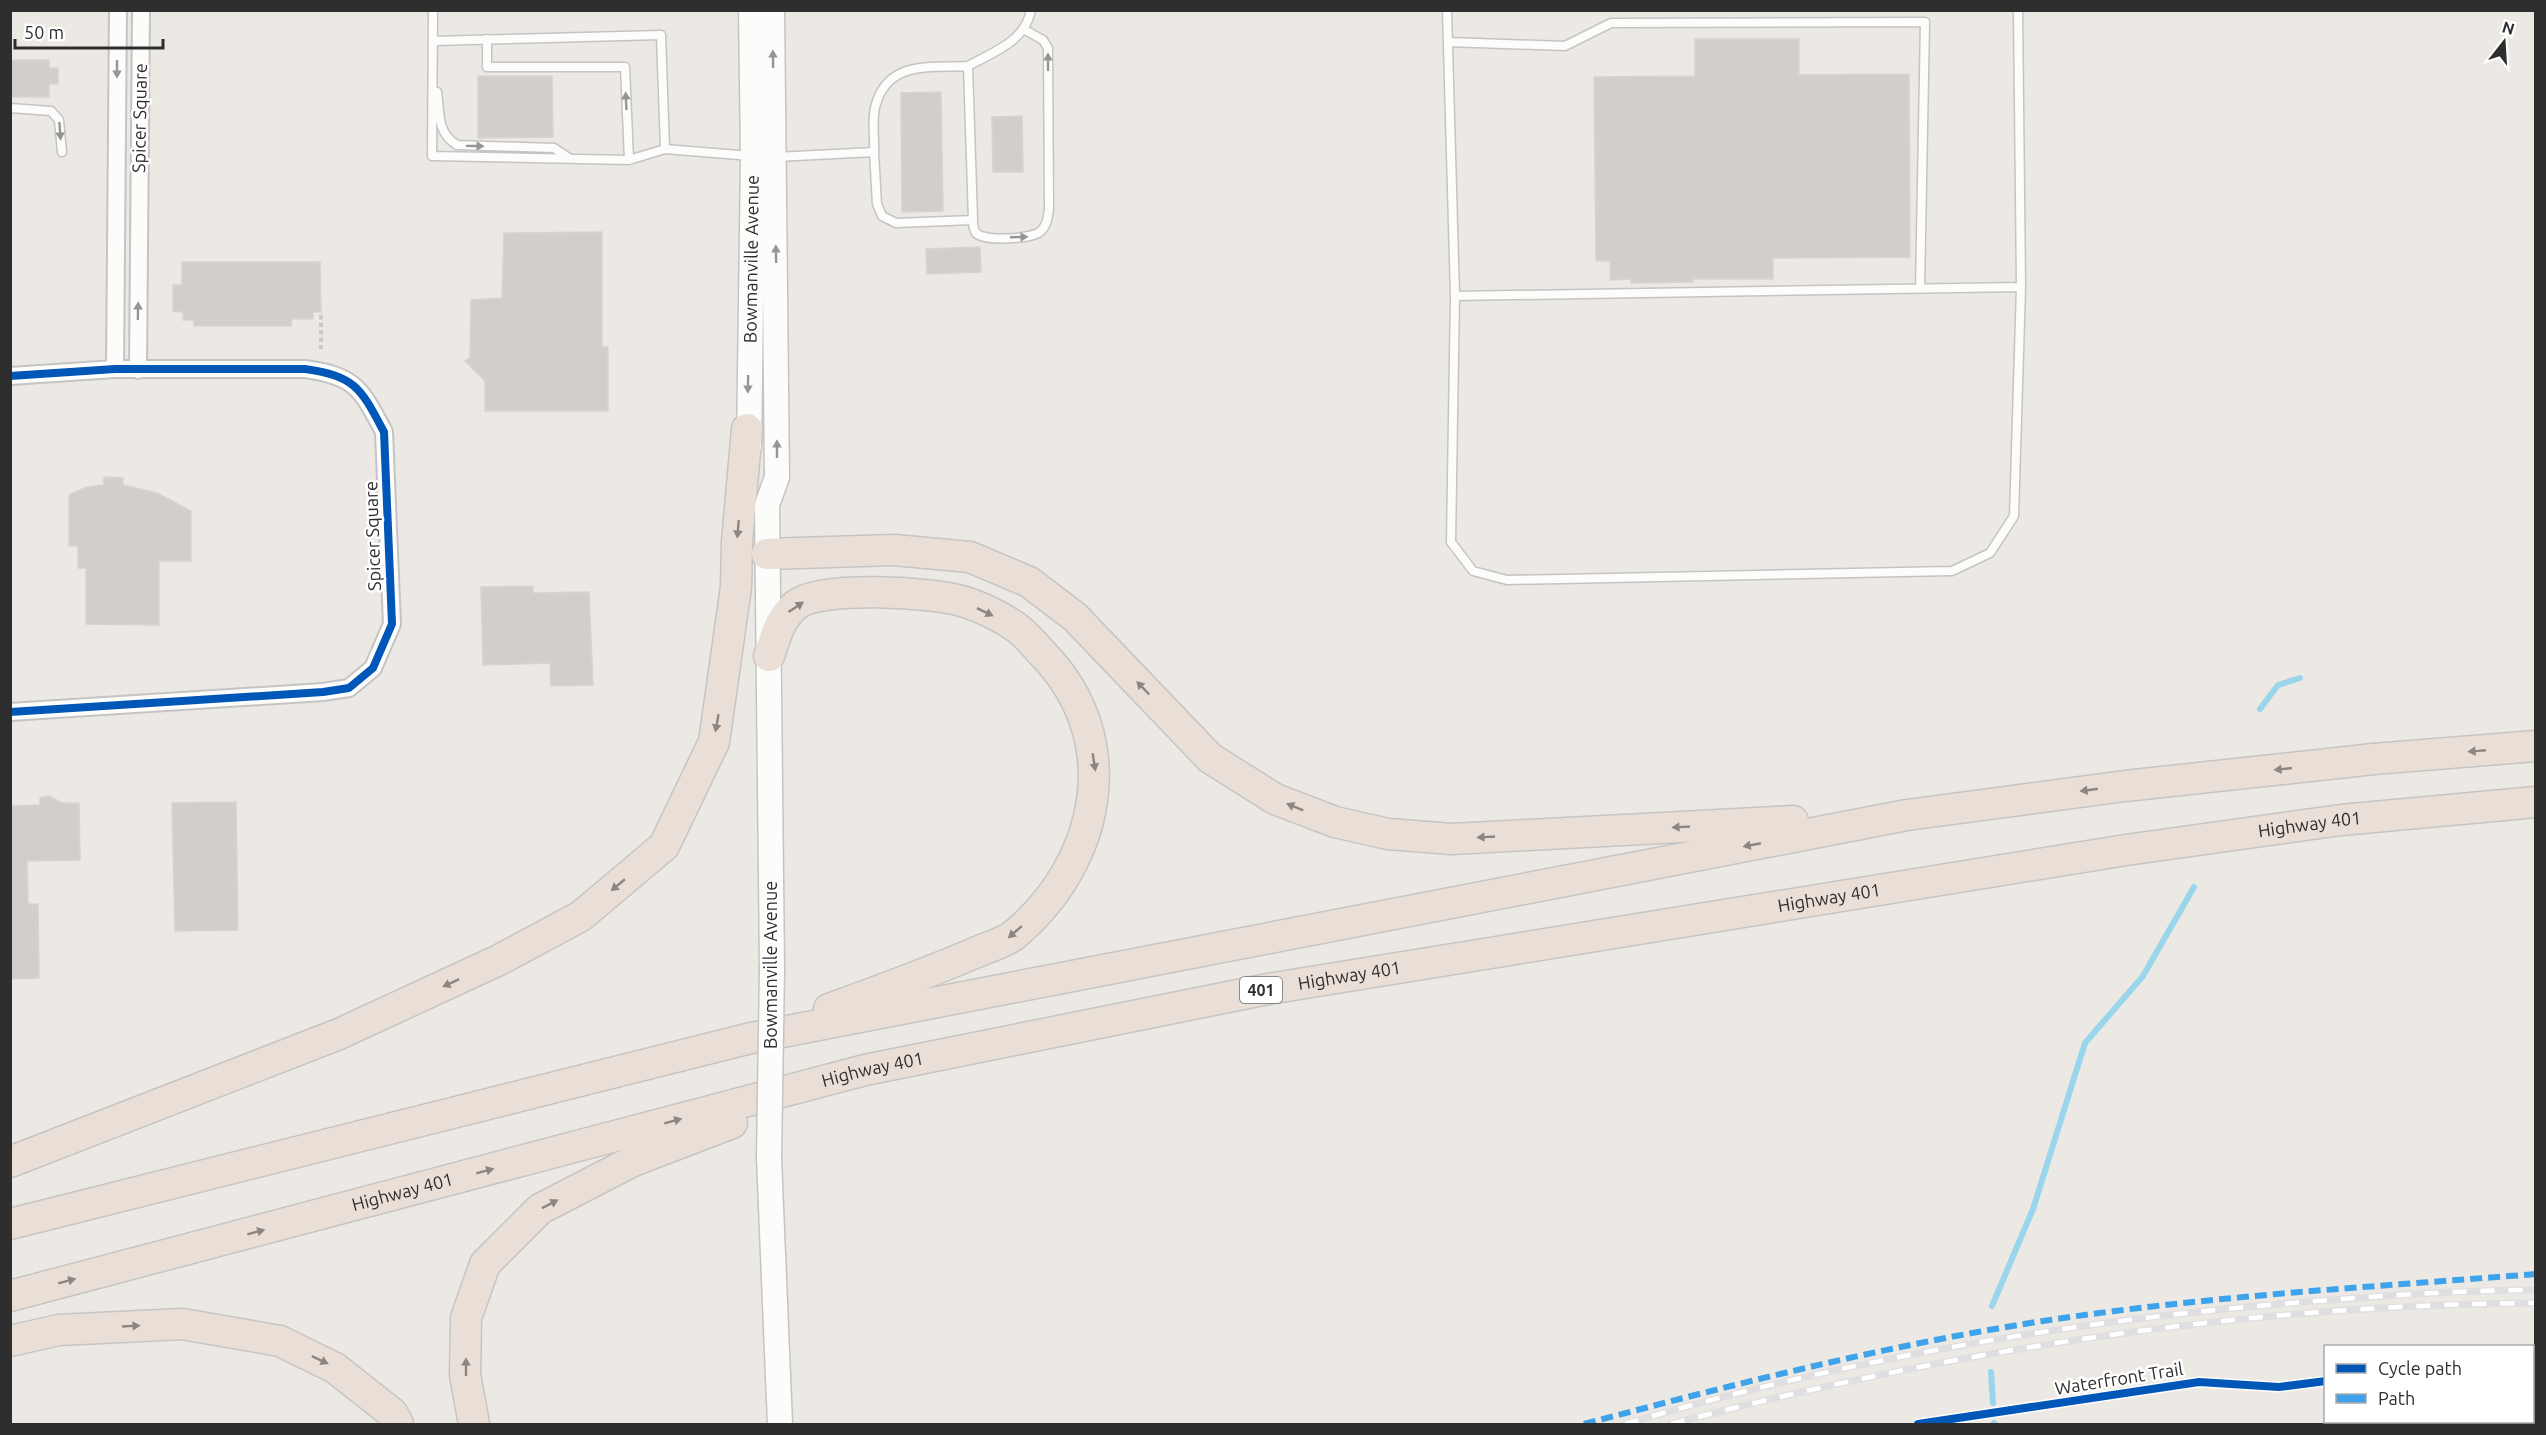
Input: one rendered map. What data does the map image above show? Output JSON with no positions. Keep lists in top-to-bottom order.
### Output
{
  "streets": {
    "highway": ["Highway 401", "401"],
    "main road": ["Bowmanville Avenue"],
    "street": ["Spicer Square"],
    "cycle path": ["Waterfront Trail"]
  },
  "legend": ["Cycle path", "Path"],
  "scale_bar": "50 m",
  "north": "top"
}
